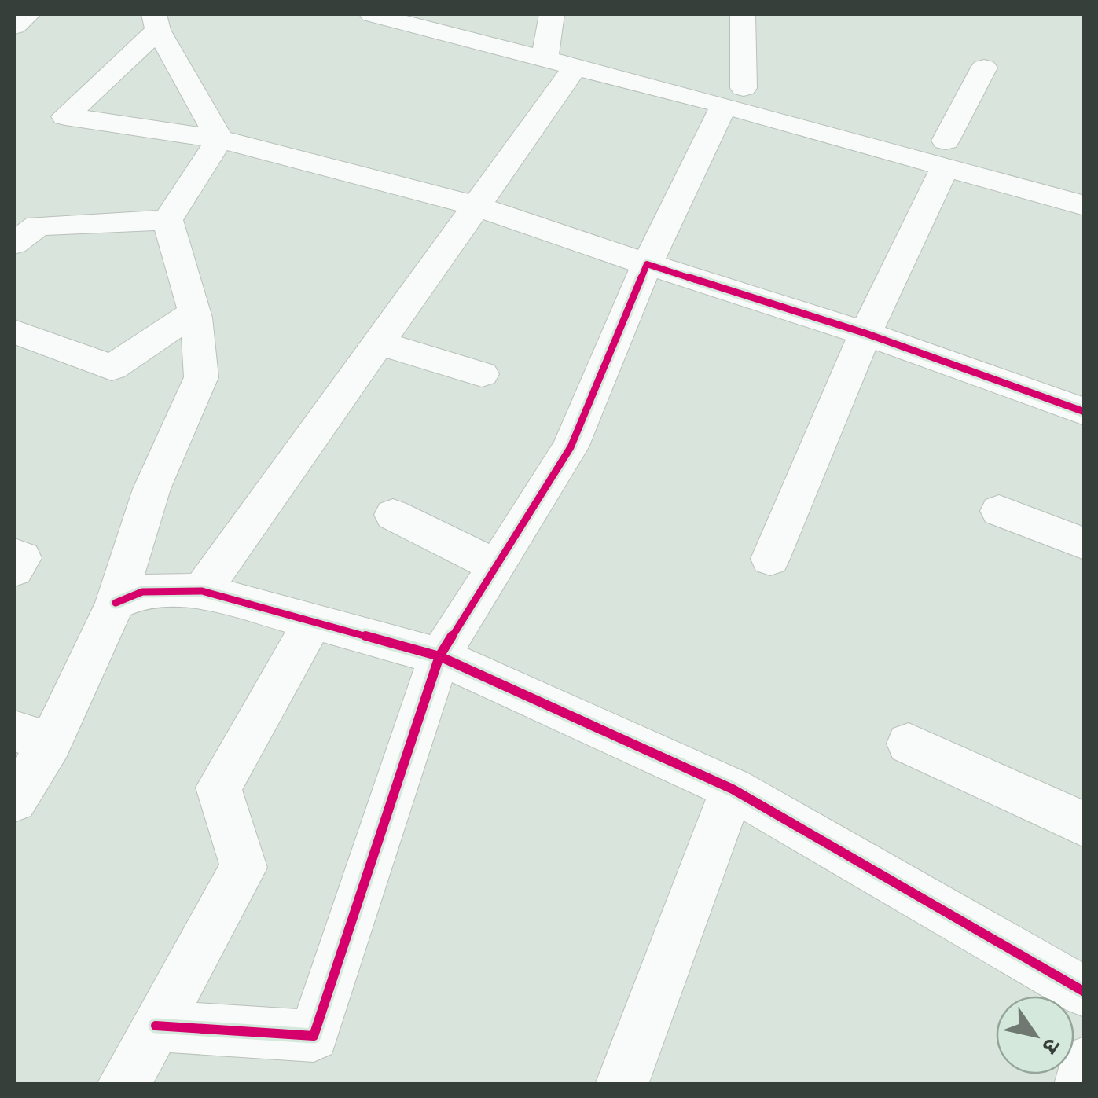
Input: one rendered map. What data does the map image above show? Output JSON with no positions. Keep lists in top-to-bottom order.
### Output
{
  "north": "bottom right"
}
